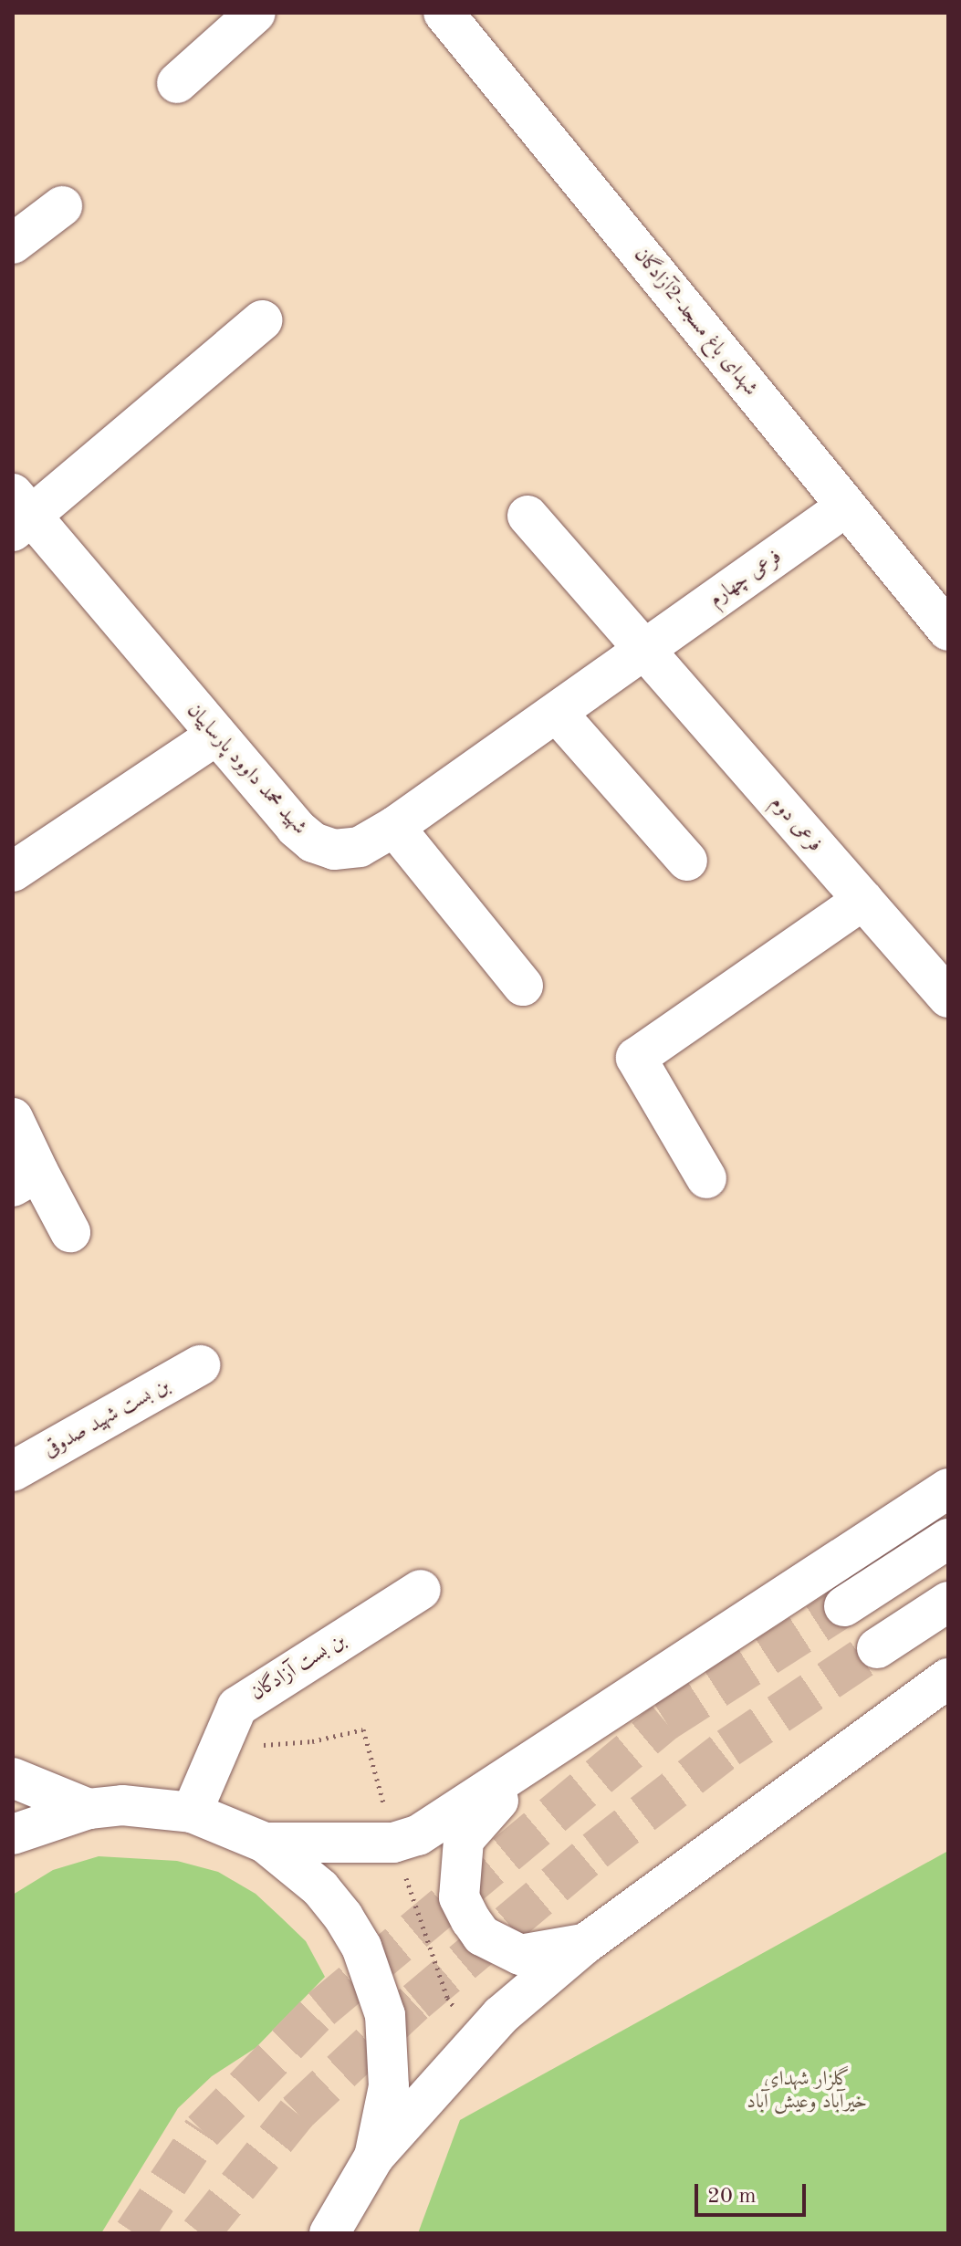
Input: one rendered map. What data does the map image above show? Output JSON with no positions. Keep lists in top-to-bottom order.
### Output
{
  "streets": {
    "street": [
      "شهدای‌ باغ مسجد-2آزادگان",
      "فرعی چهارم",
      "شهید محمد داوود پارساییان",
      "فرعی دوم",
      "بن بست شهید صدوقی",
      "بن بست آزادگان"
    ]
  },
  "crossings": [
    ["شهدای‌ باغ مسجد-2آزادگان", "فرعی چهارم"],
    ["فرعی چهارم", "شهید محمد داوود پارساییان"],
    ["فرعی چهارم", "فرعی دوم"],
    ["شهید محمد داوود پارساییان", "فرعی دوم"]
  ],
  "parks": ["گلزار شهدای خیرآباد وعیش آباد"],
  "scale_bar": "20 m"
}
